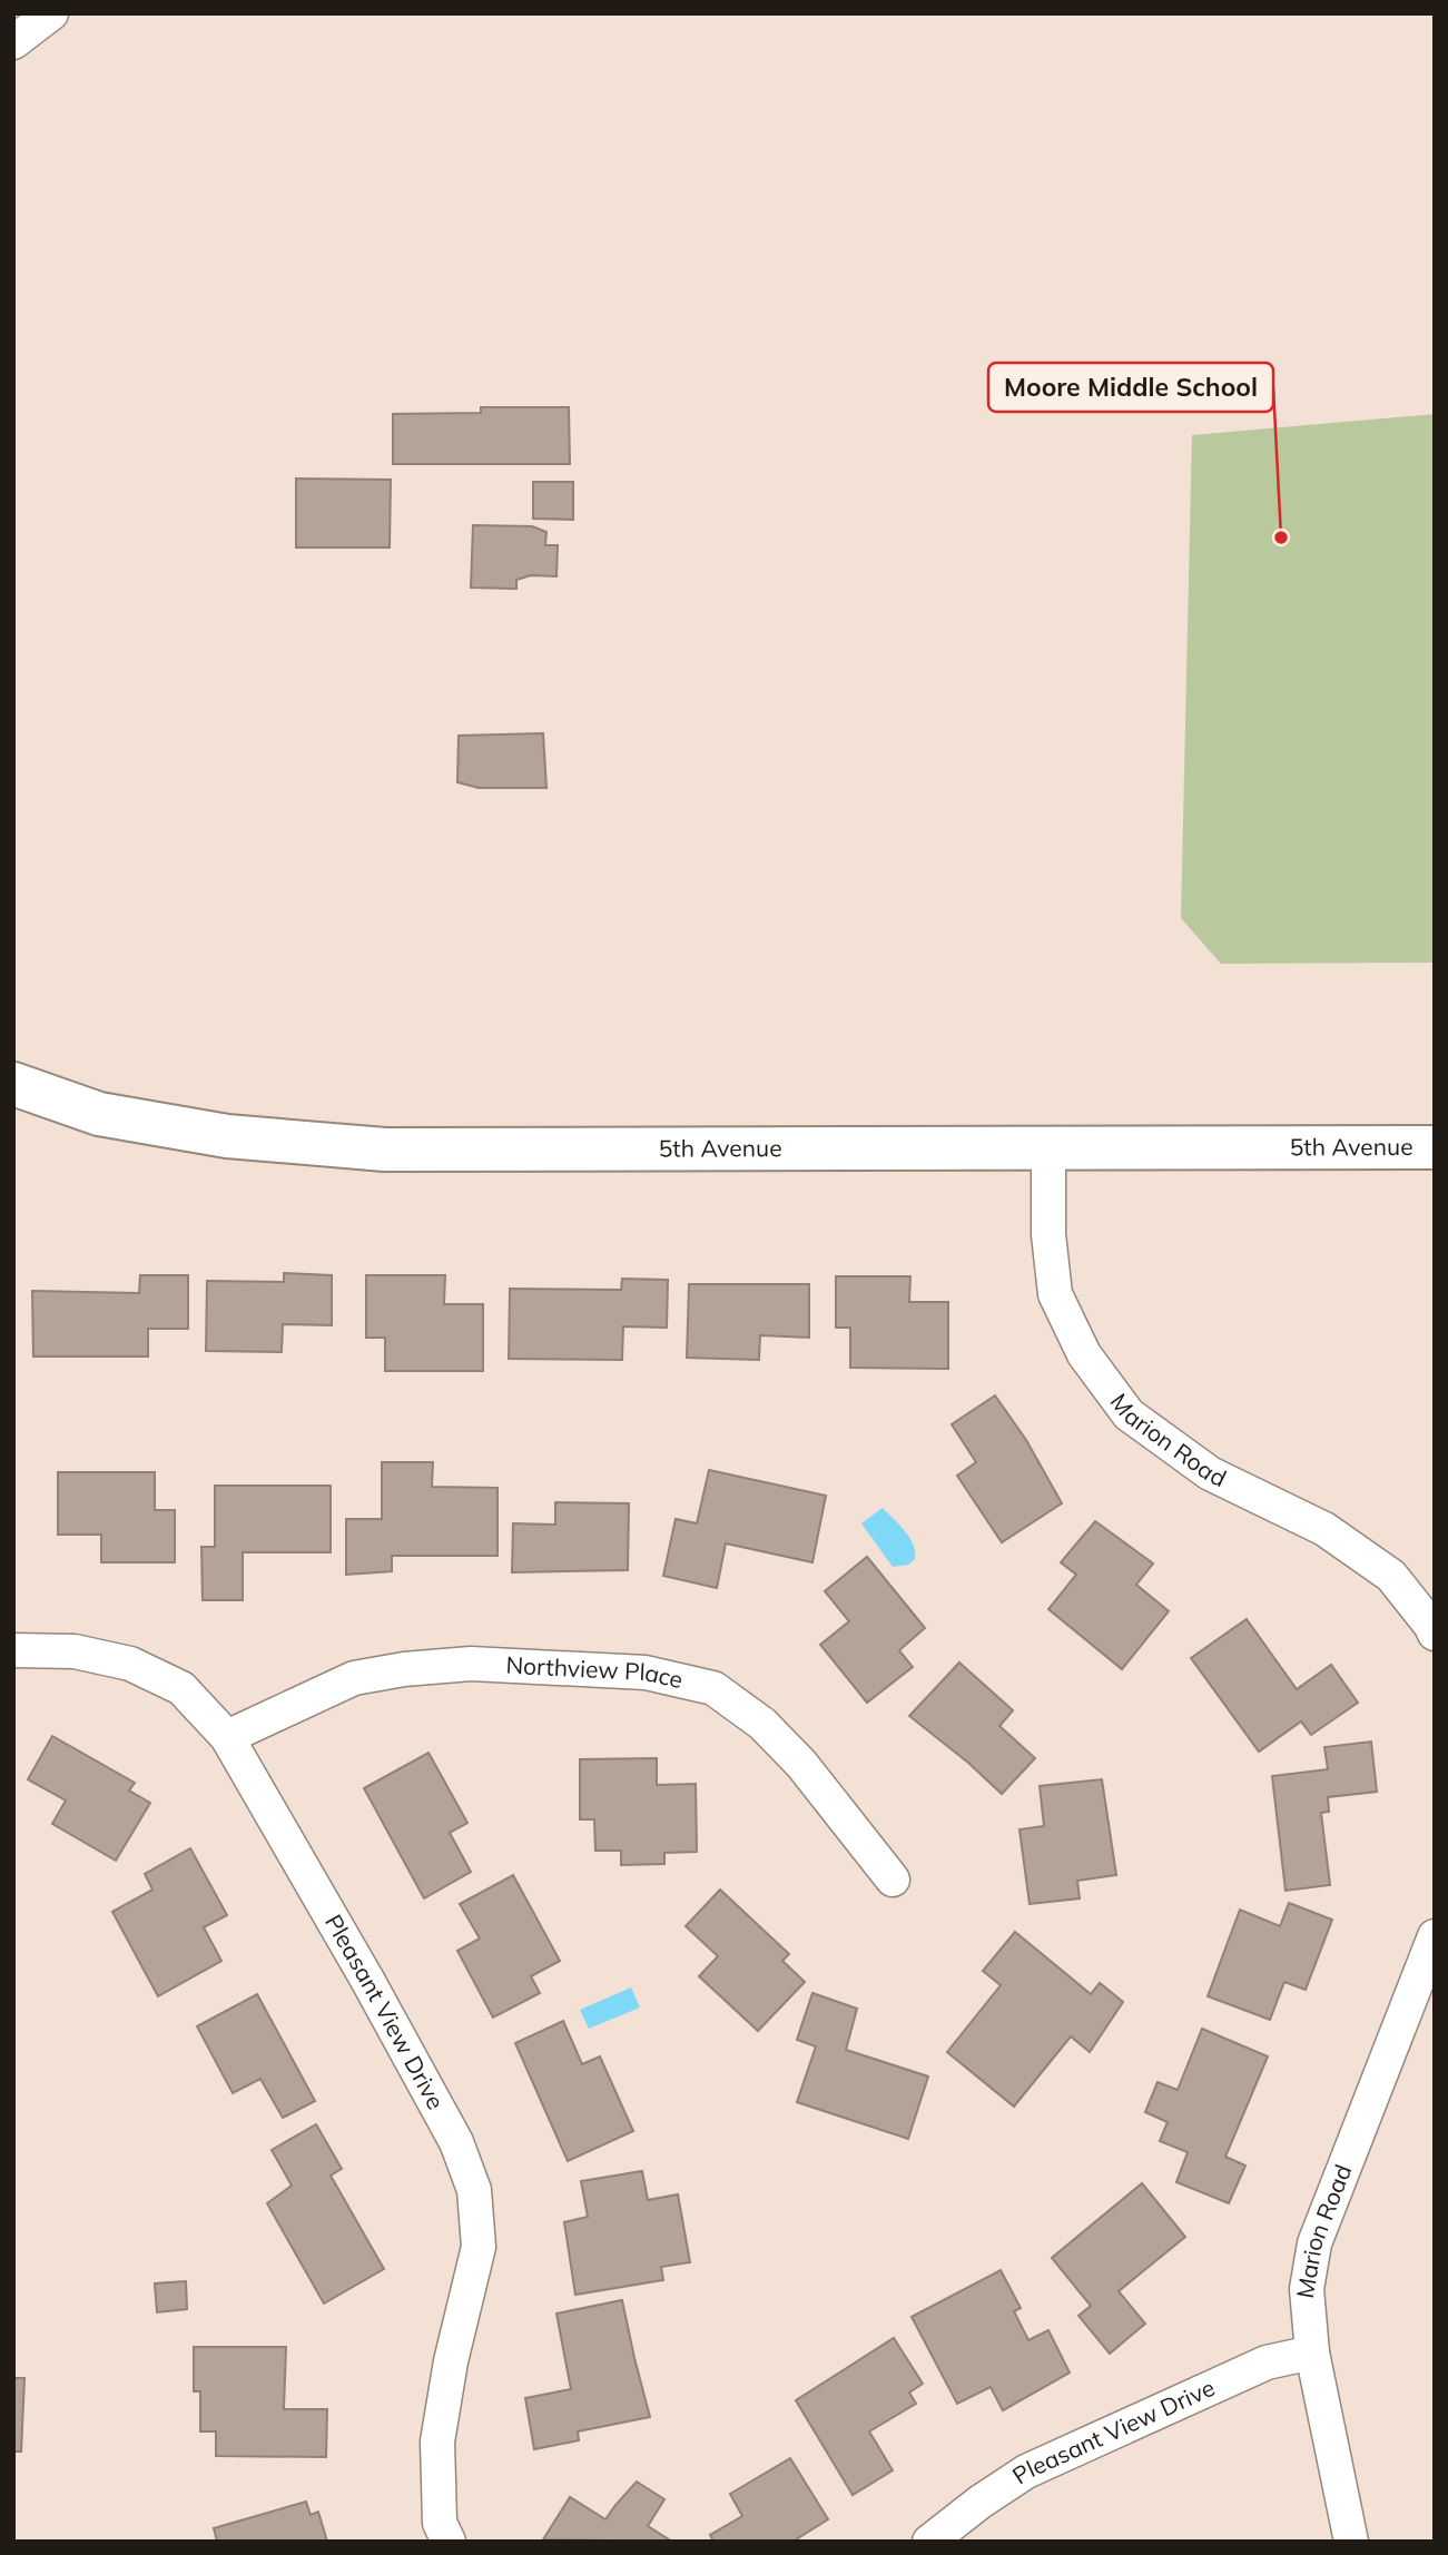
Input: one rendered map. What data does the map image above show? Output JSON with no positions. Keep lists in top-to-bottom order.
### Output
{
  "streets": {
    "main road": ["5th Avenue"],
    "street": ["Marion Road", "Northview Place", "Pleasant View Drive"]
  },
  "crossings": [
    ["5th Avenue", "Marion Road"],
    ["Marion Road", "Pleasant View Drive"],
    ["Northview Place", "Pleasant View Drive"]
  ],
  "places": ["Moore Middle School"]
}
